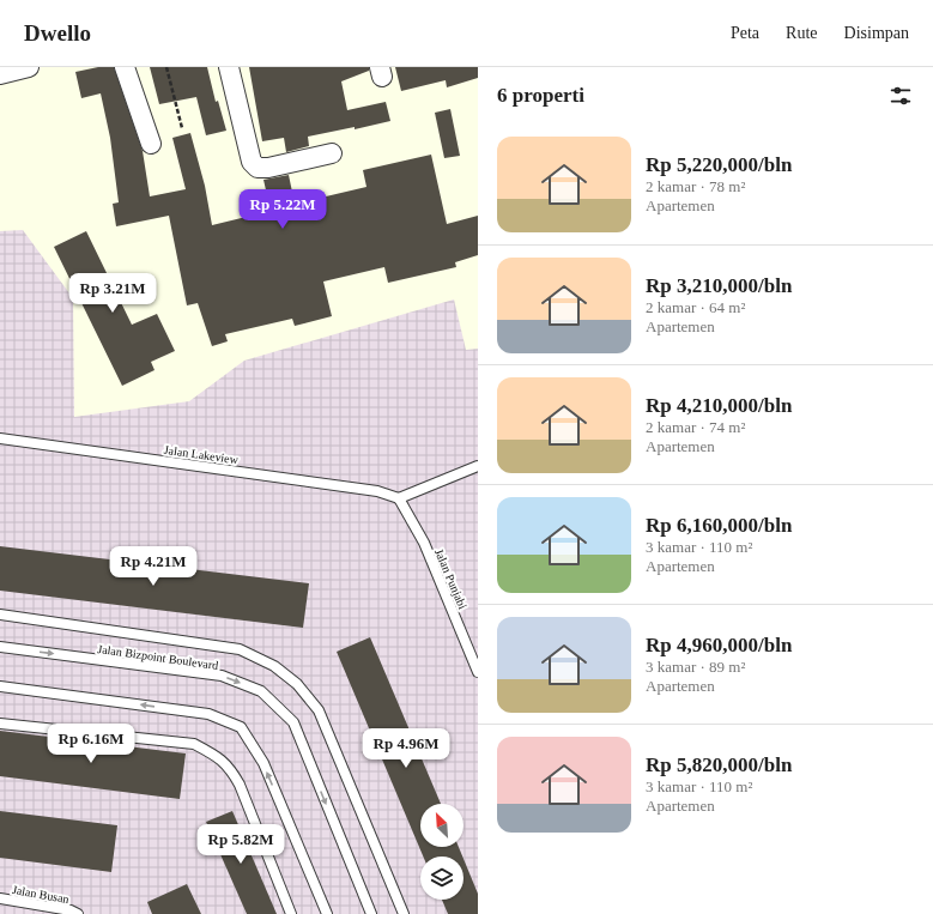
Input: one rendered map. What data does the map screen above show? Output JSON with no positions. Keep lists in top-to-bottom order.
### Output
{
  "streets": {
    "lane": [
      "Jalan Lakeview",
      "Jalan Punjabi",
      "Jalan Bizpoint Boulevard",
      "Jalan Busan"
    ]
  },
  "crossings": [
    ["Jalan Lakeview", "Jalan Punjabi"]
  ],
  "one_way": ["Jalan Bizpoint Boulevard"],
  "north": "top left",
  "page": {
    "header": "Dwello",
    "nav": ["Peta", "Rute", "Disimpan"],
    "heading": "6 properti",
    "list": [
      {
        "name": "Rp 5,220,000/bln",
        "note": "2 kamar · 78 m² · Apartemen"
      },
      {
        "name": "Rp 3,210,000/bln",
        "note": "2 kamar · 64 m² · Apartemen"
      },
      {
        "name": "Rp 4,210,000/bln",
        "note": "2 kamar · 74 m² · Apartemen"
      },
      {
        "name": "Rp 6,160,000/bln",
        "note": "3 kamar · 110 m² · Apartemen"
      },
      {
        "name": "Rp 4,960,000/bln",
        "note": "3 kamar · 89 m² · Apartemen"
      },
      {
        "name": "Rp 5,820,000/bln",
        "note": "3 kamar · 110 m² · Apartemen"
      }
    ],
    "price": [
      "Rp 5.22M",
      "Rp 3.21M",
      "Rp 4.21M",
      "Rp 6.16M",
      "Rp 4.96M",
      "Rp 5.82M"
    ]
  }
}
